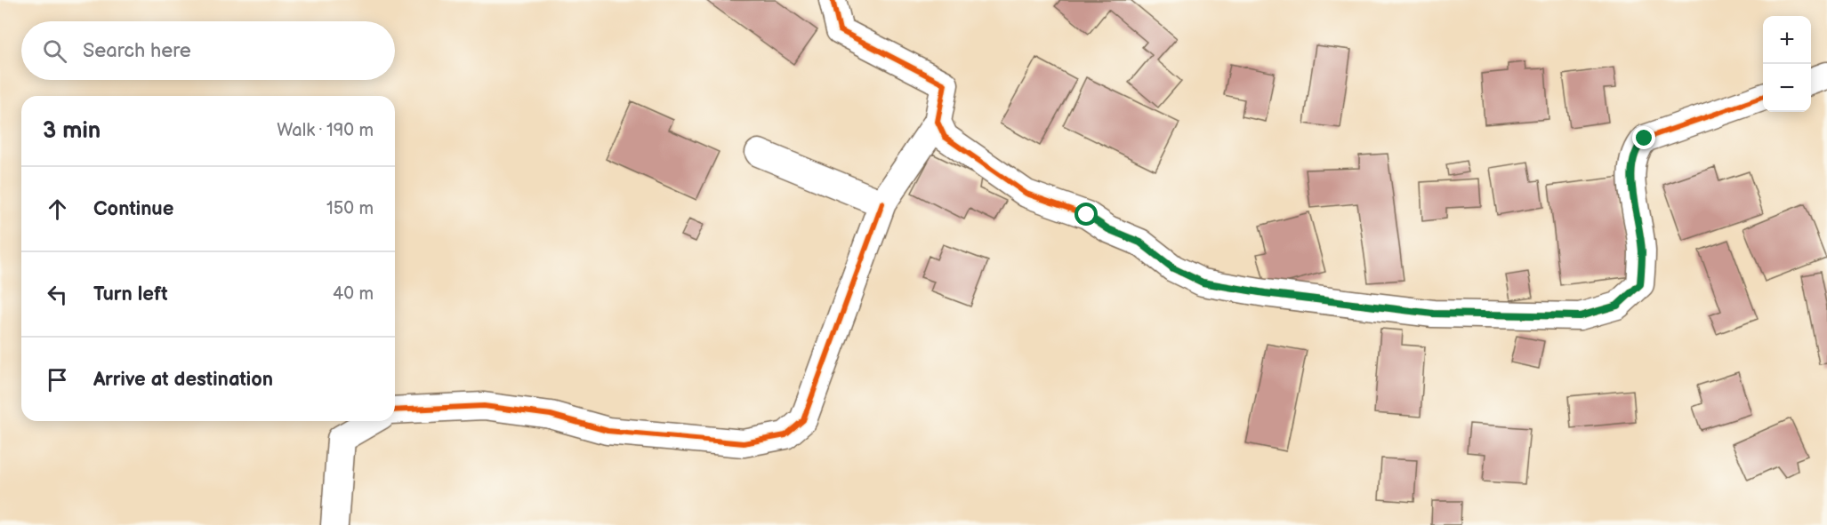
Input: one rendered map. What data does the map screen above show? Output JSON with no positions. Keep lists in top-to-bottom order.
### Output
{
  "page": {
    "map_buttons": ["+", "−"],
    "search": "Search here",
    "heading": ["3 min", "Walk · 190 m"],
    "list": [
      ["Continue", "150 m"],
      ["Turn left", "40 m"],
      "Arrive at destination"
    ]
  }
}
